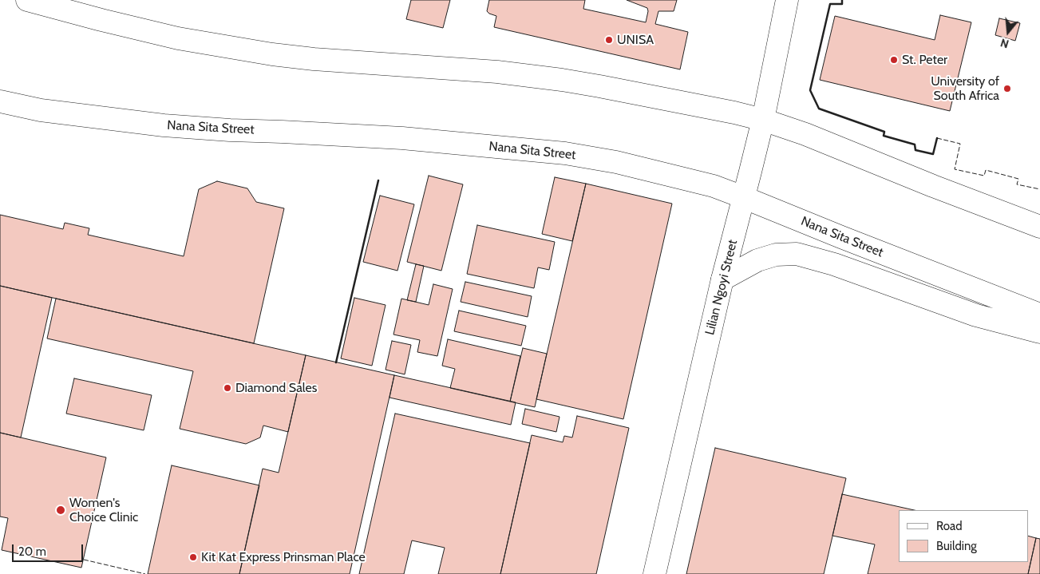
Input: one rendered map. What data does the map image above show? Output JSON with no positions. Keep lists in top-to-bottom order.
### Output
{
  "streets": {
    "main road": ["Nana Sita Street", "Lilian Ngoyi Street"]
  },
  "crossings": [
    ["Nana Sita Street", "Lilian Ngoyi Street"]
  ],
  "places": [
    "UNISA",
    "St. Peter",
    "University of South Africa",
    "Diamond Sales",
    "Women's Choice Clinic",
    "Kit Kat Express Prinsman Place"
  ],
  "legend": ["Road", "Building"],
  "scale_bar": "20 m",
  "north": "bottom"
}
